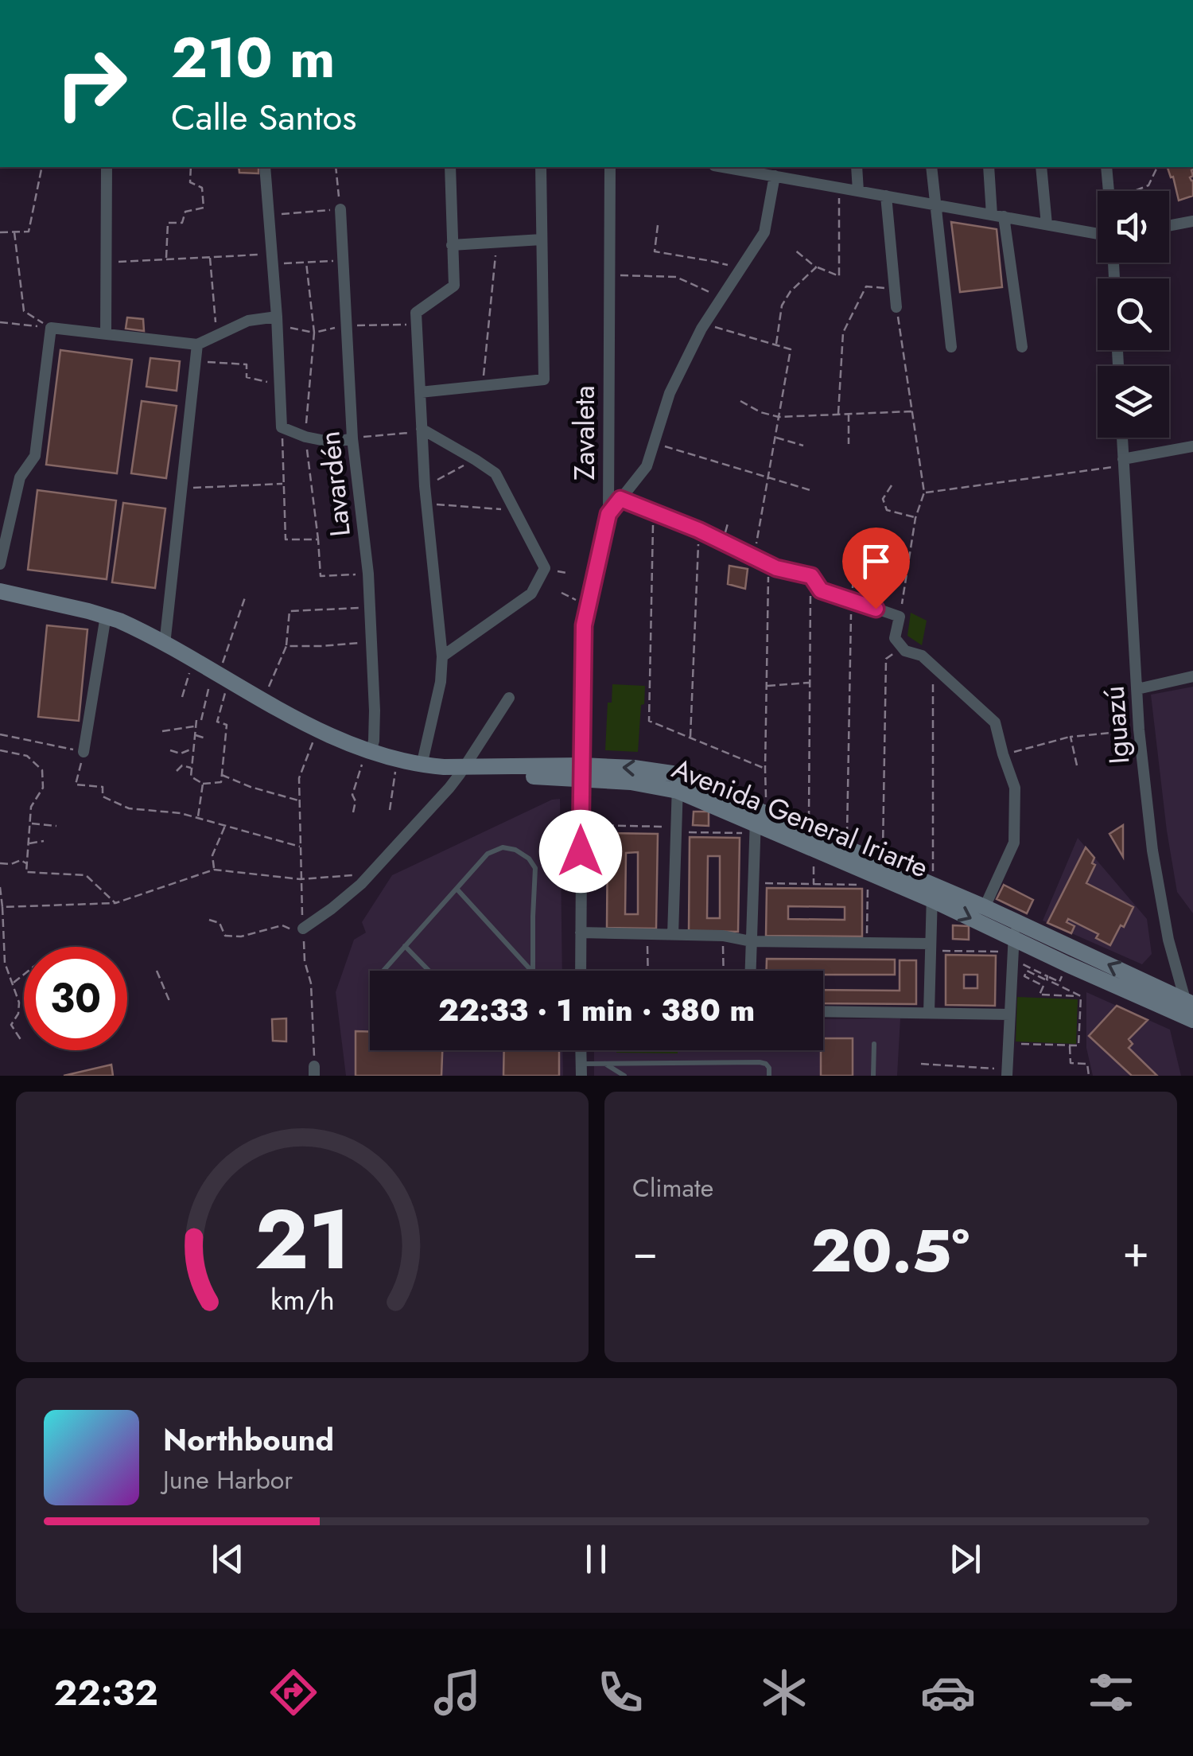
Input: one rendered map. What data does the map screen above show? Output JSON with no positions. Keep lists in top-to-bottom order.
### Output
{
  "streets": {
    "main road": ["Avenida General Iriarte"],
    "street": ["Zavaleta", "Lavardén", "Iguazú"]
  },
  "crossings": [
    ["Zavaleta", "Avenida General Iriarte"],
    ["Lavardén", "Avenida General Iriarte"],
    ["Iguazú", "Avenida General Iriarte"]
  ],
  "page": {
    "turn": ["210 m", "Calle Santos"],
    "limit": "30",
    "trip": "22:33 · 1 min · 380 m",
    "tile": "Climate",
    "heat": ["−", "20.5°", "+"],
    "song": ["Northbound", "June Harbor"],
    "tabs": "22:32",
    "gauge": ["21", "km/h"]
  }
}
